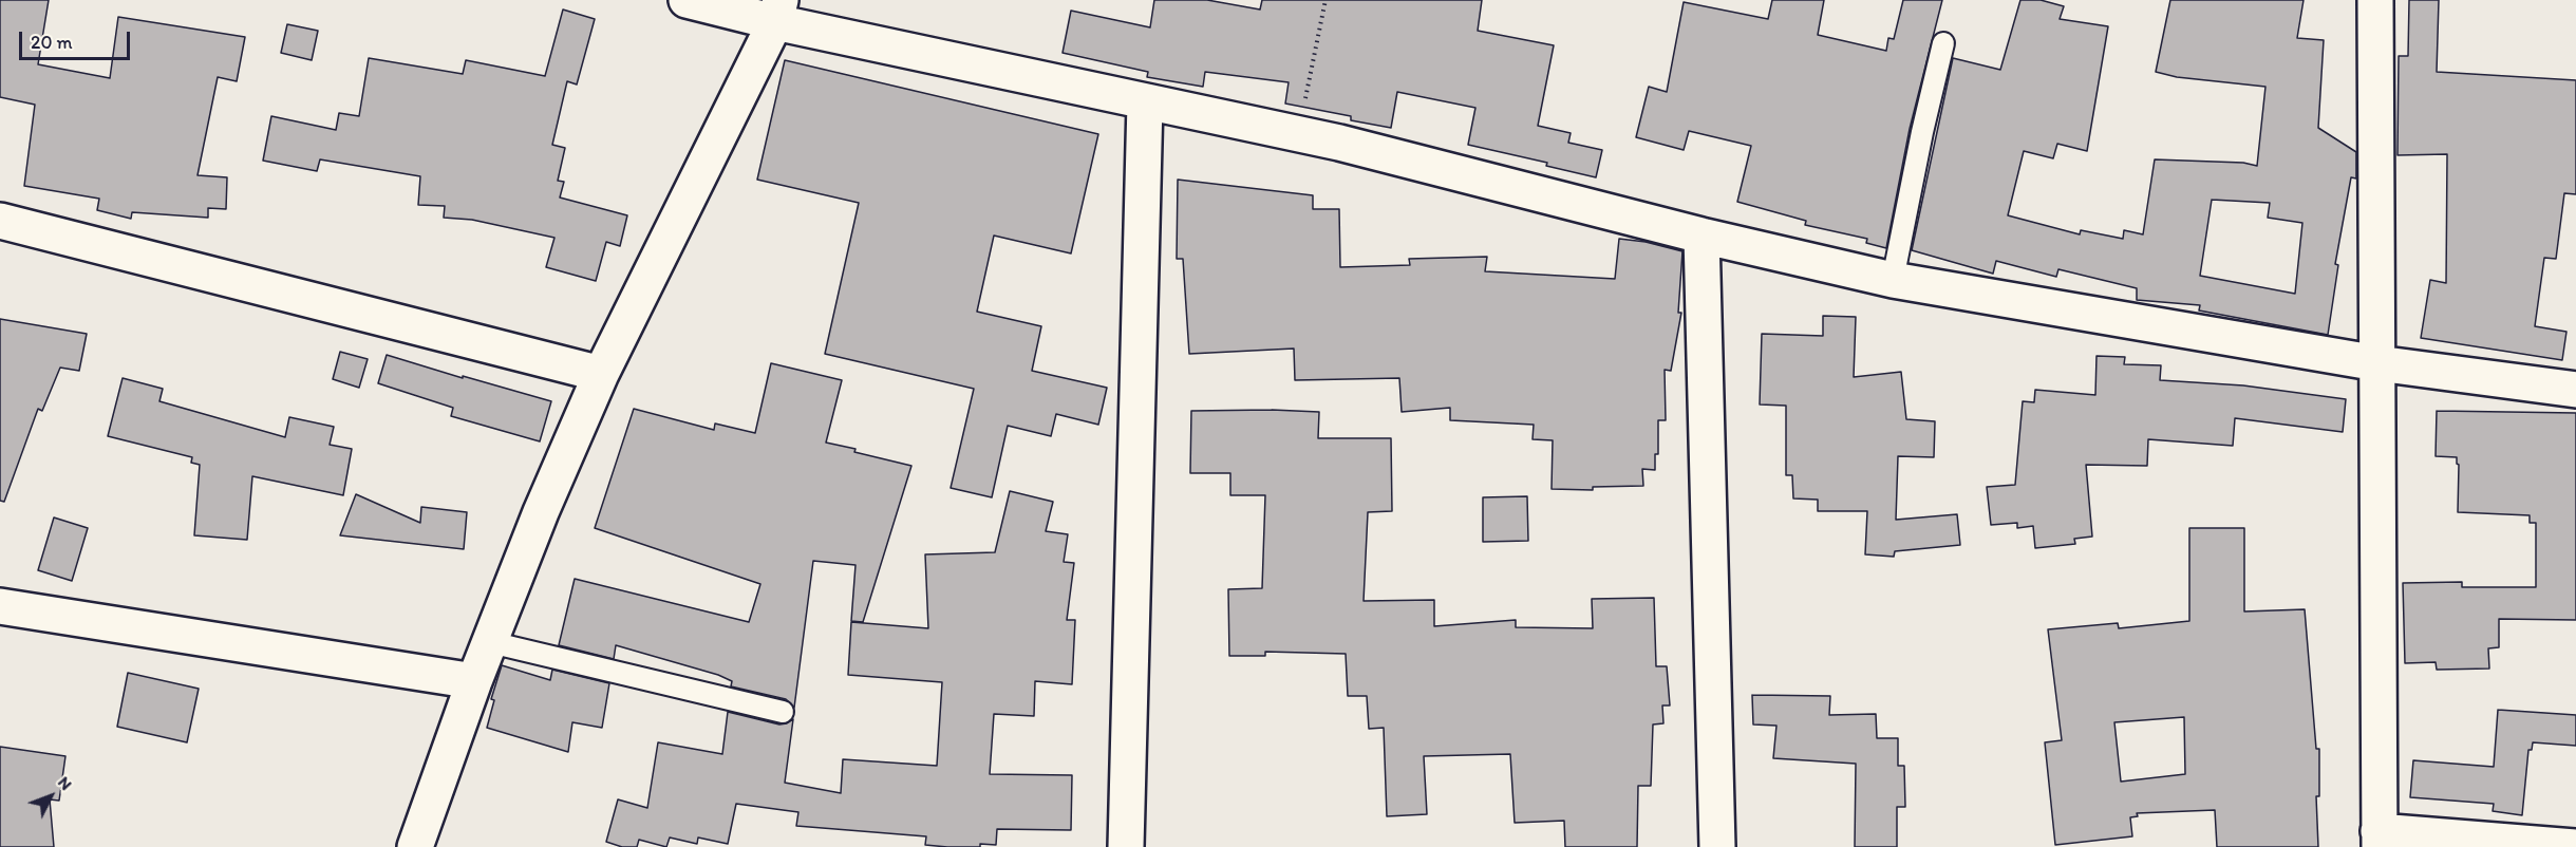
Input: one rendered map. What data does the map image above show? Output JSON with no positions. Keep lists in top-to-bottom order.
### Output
{
  "scale_bar": "20 m",
  "north": "top right"
}
